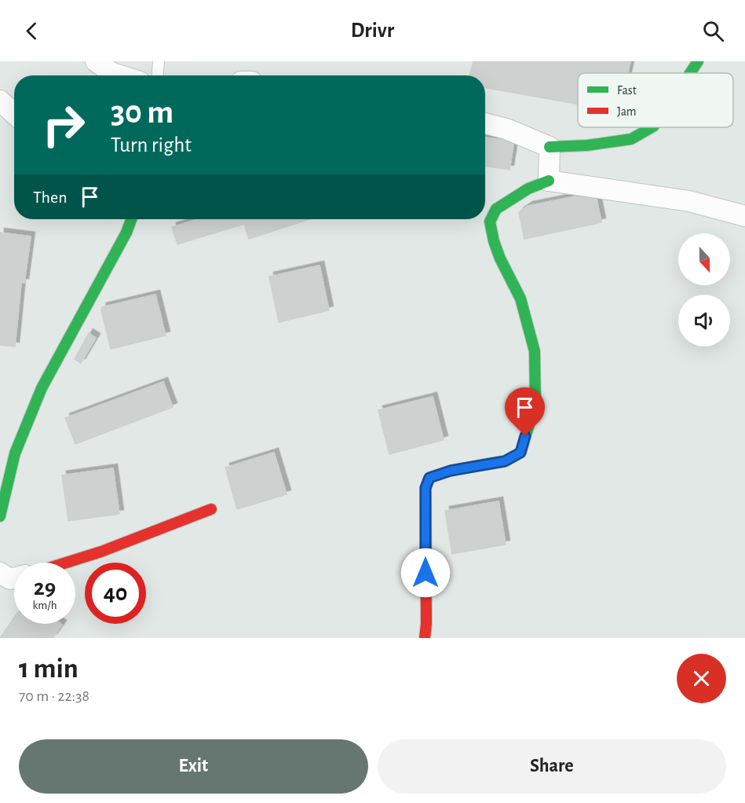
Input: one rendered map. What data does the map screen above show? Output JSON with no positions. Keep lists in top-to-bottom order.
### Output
{
  "legend": ["Fast", "Jam"],
  "north": "bottom",
  "page": {
    "header": "Drivr",
    "turn": ["30 m", "Turn right"],
    "then": "Then",
    "speed": "29 km/h",
    "limit": "40",
    "heading": ["1 min", "70 m · 22:38"],
    "buttons": ["Exit", "Share"]
  }
}
